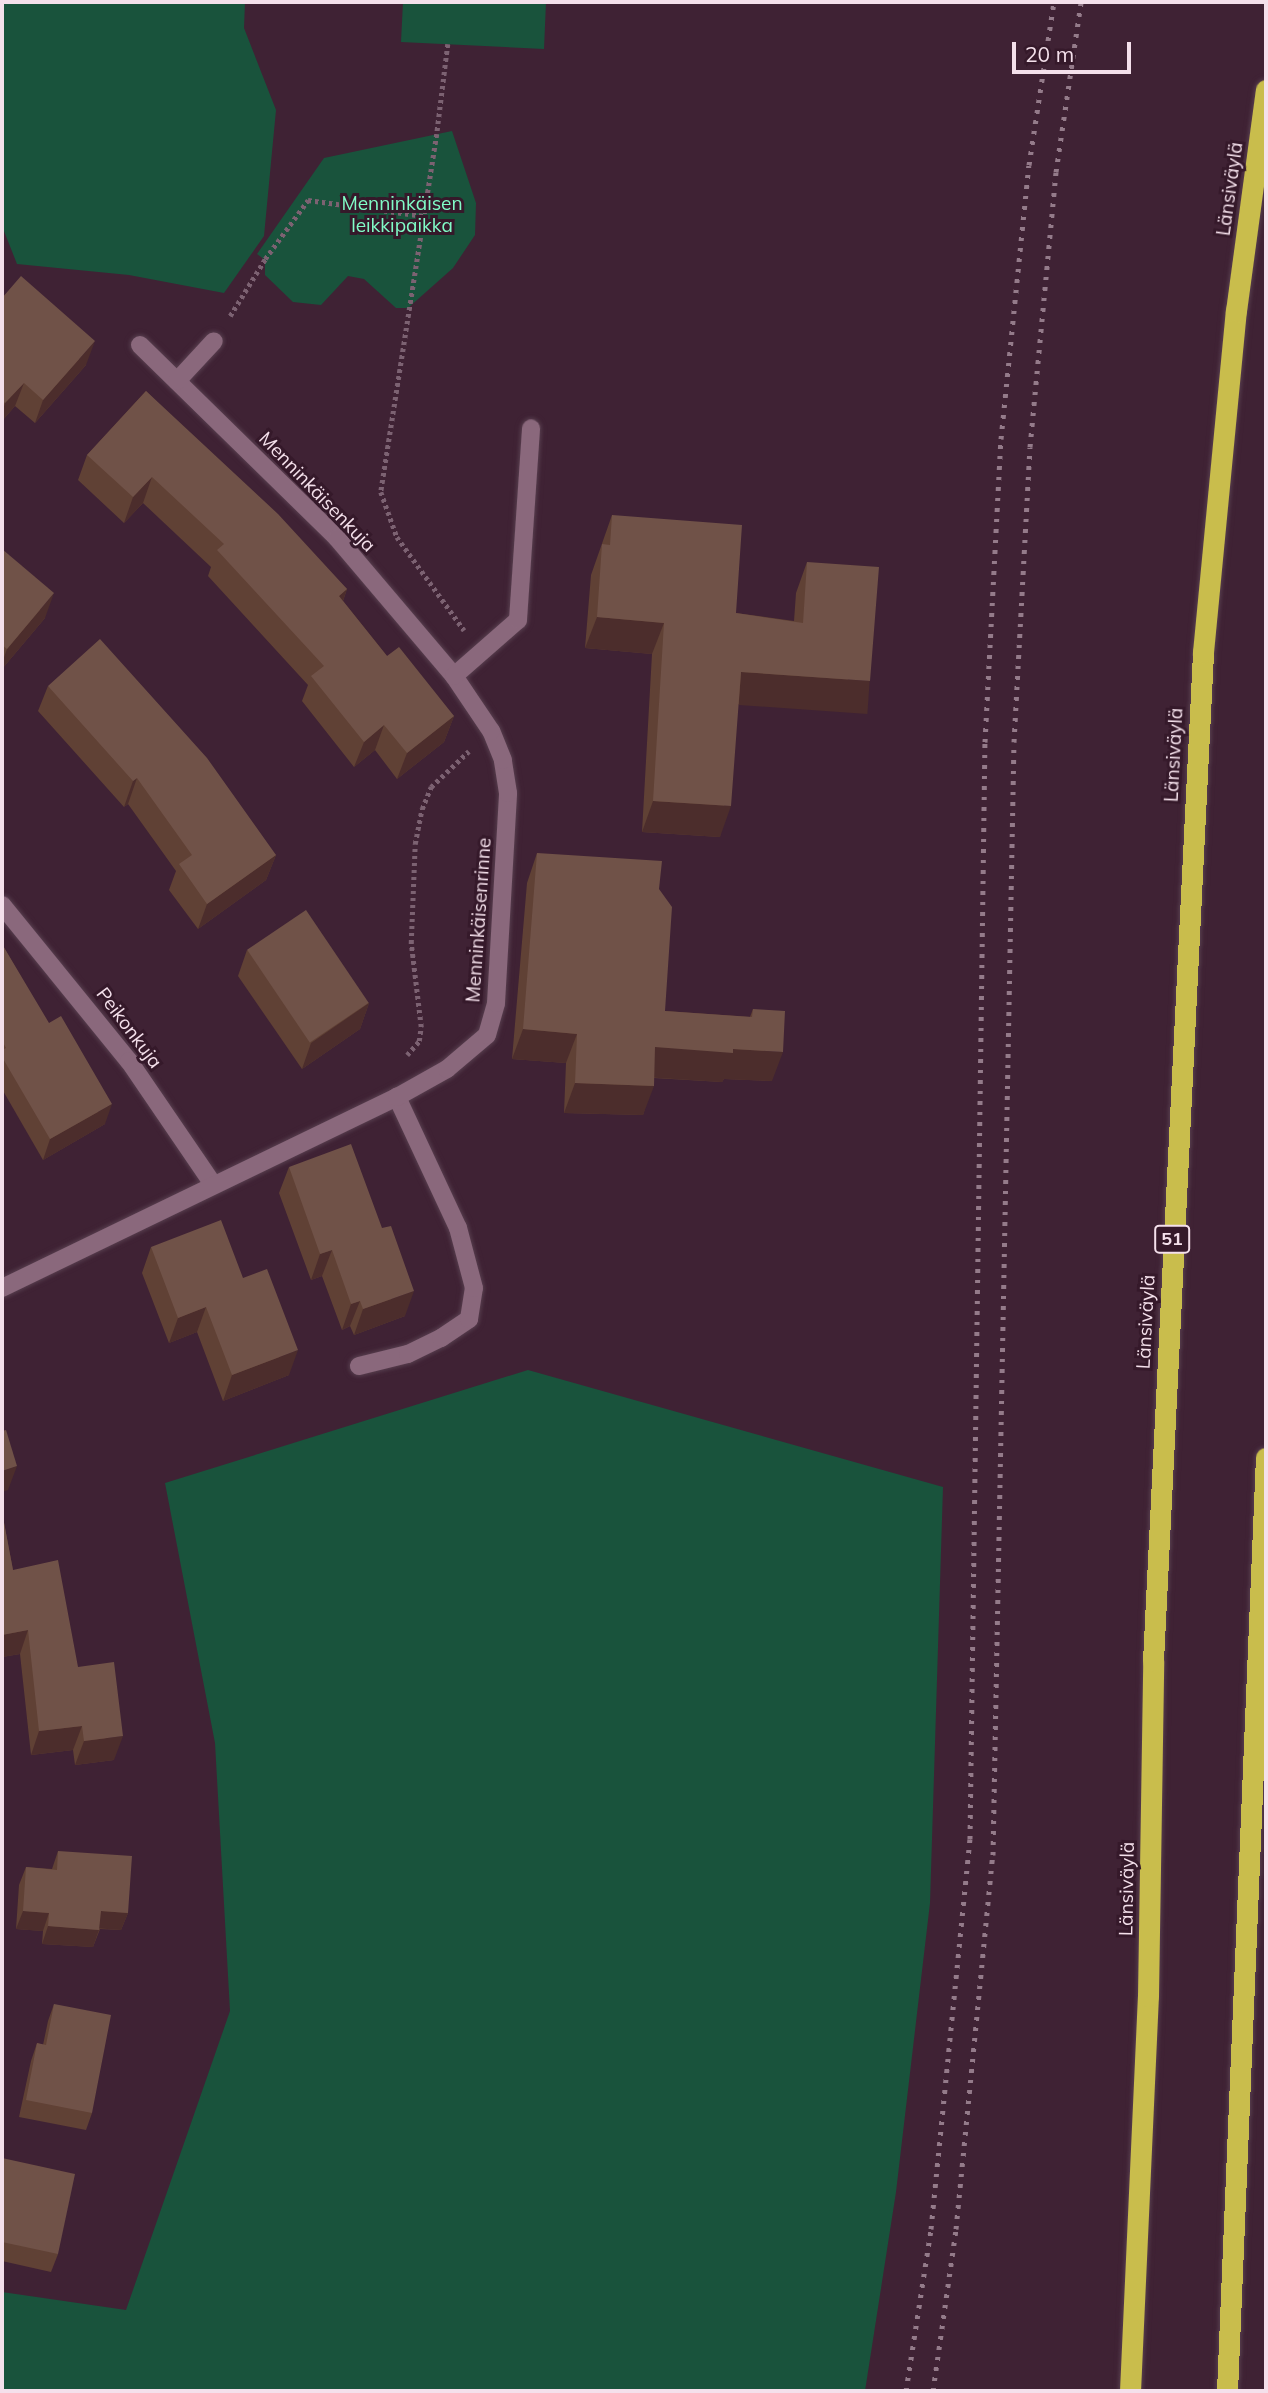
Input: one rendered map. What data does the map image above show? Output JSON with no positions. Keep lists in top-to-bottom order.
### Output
{
  "streets": {
    "highway": ["Länsiväylä", "51"],
    "street": ["Menninkäisenkuja", "Menninkäisenrinne", "Peikonkuja"]
  },
  "crossings": [
    ["Menninkäisenkuja", "Menninkäisenrinne"],
    ["Menninkäisenrinne", "Peikonkuja"]
  ],
  "parks": ["Menninkäisen leikkipaikka"],
  "scale_bar": "20 m"
}
